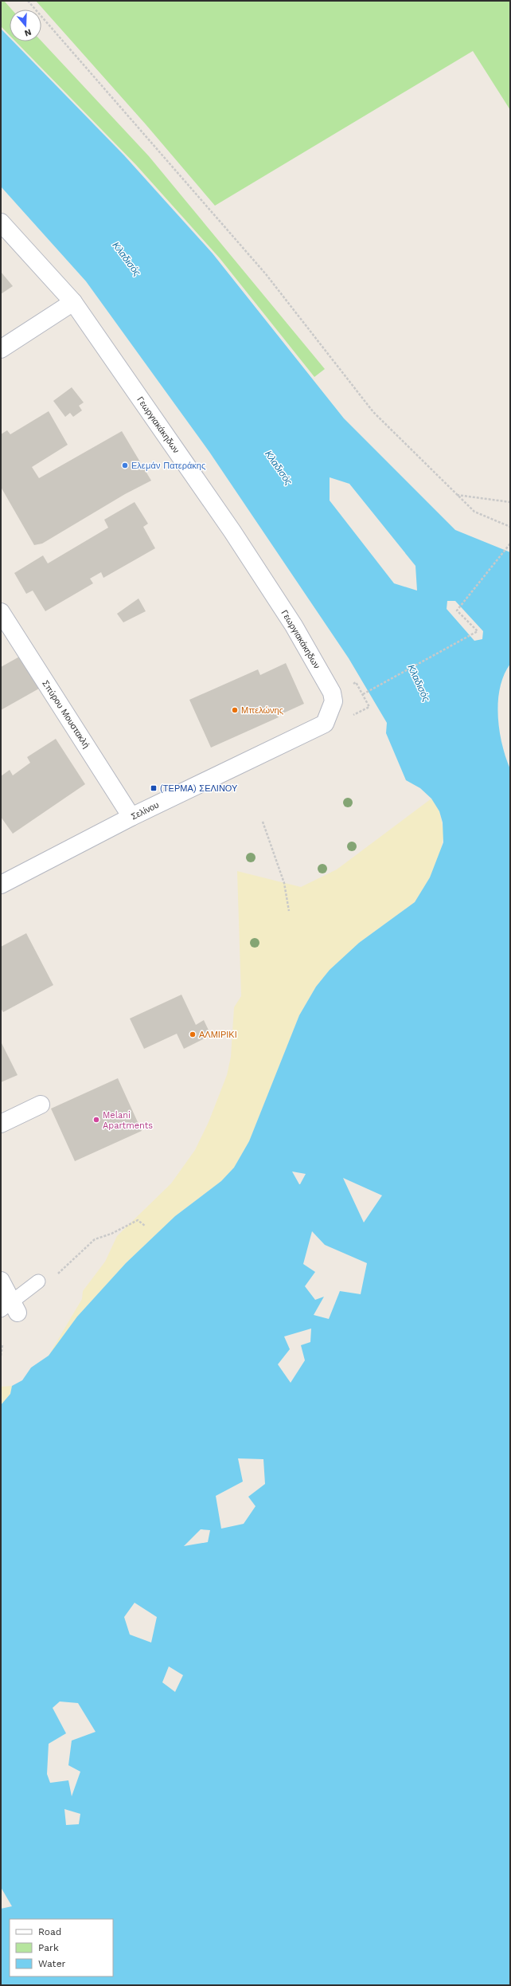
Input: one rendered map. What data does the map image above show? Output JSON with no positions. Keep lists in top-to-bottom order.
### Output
{
  "streets": {
    "street": ["Γεωργιακάκηδων", "Σπύρου Μουστακλή", "Σελίνου"]
  },
  "crossings": [
    ["Γεωργιακάκηδων", "Σελίνου"],
    ["Σπύρου Μουστακλή", "Σελίνου"]
  ],
  "water": ["Κλαδισός"],
  "places": {
    "other": [
      "Ελεμάν Πατεράκης",
      "Μπελώνης",
      "ΑΛΜΙΡΙΚΙ",
      "Melani Apartments"
    ],
    "transit": ["(ΤΕΡΜΑ) ΣΕΛΙΝΟΥ"]
  },
  "legend": ["Road", "Park", "Water"],
  "north": "bottom"
}
